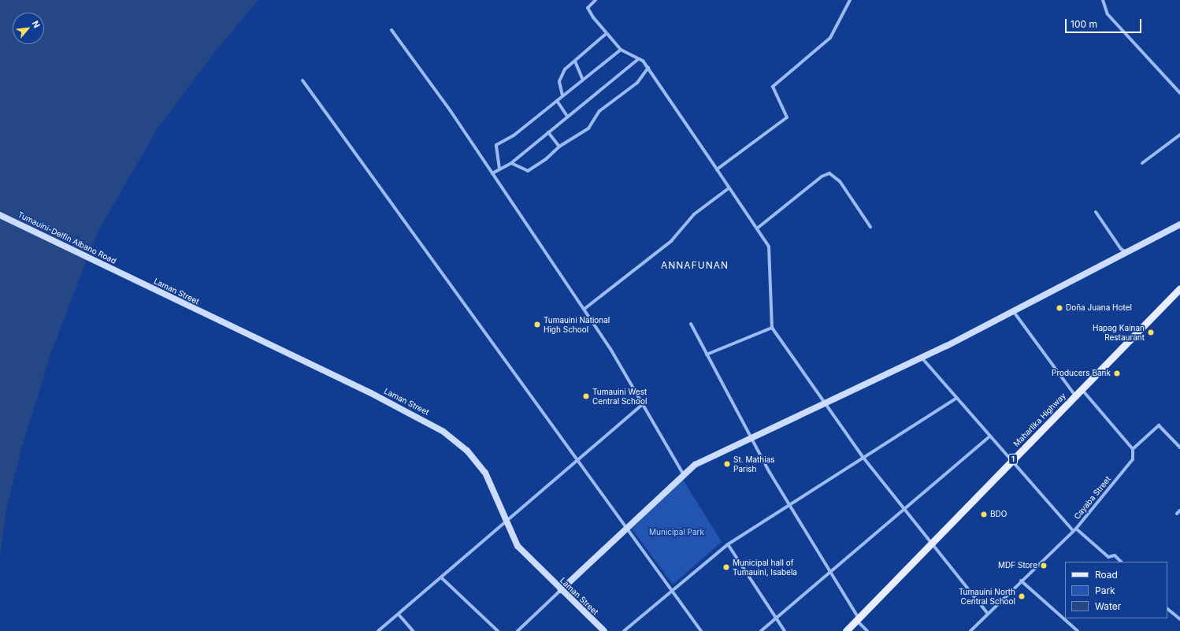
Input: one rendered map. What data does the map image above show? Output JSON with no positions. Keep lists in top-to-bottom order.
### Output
{
  "streets": {
    "main road": [
      "Tumauini-Delfin Albano Road",
      "Laman Street",
      "Maharlika Highway",
      "1"
    ],
    "street": ["Cayaba Street"]
  },
  "crossings": [
    ["Tumauini-Delfin Albano Road", "Laman Street"]
  ],
  "districts": ["ANNAFUNAN"],
  "parks": ["Municipal Park"],
  "places": [
    "Doña Juana Hotel",
    "Tumauini National High School",
    "Hapag Kainan Restaurant",
    "Producers Bank",
    "Tumauini West Central School",
    "St. Mathias Parish",
    "BDO",
    "MDF Store",
    "Municipal hall of Tumauini, Isabela",
    "Tumauini North Central School"
  ],
  "legend": ["Road", "Park", "Water"],
  "scale_bar": "100 m",
  "north": "top right"
}
